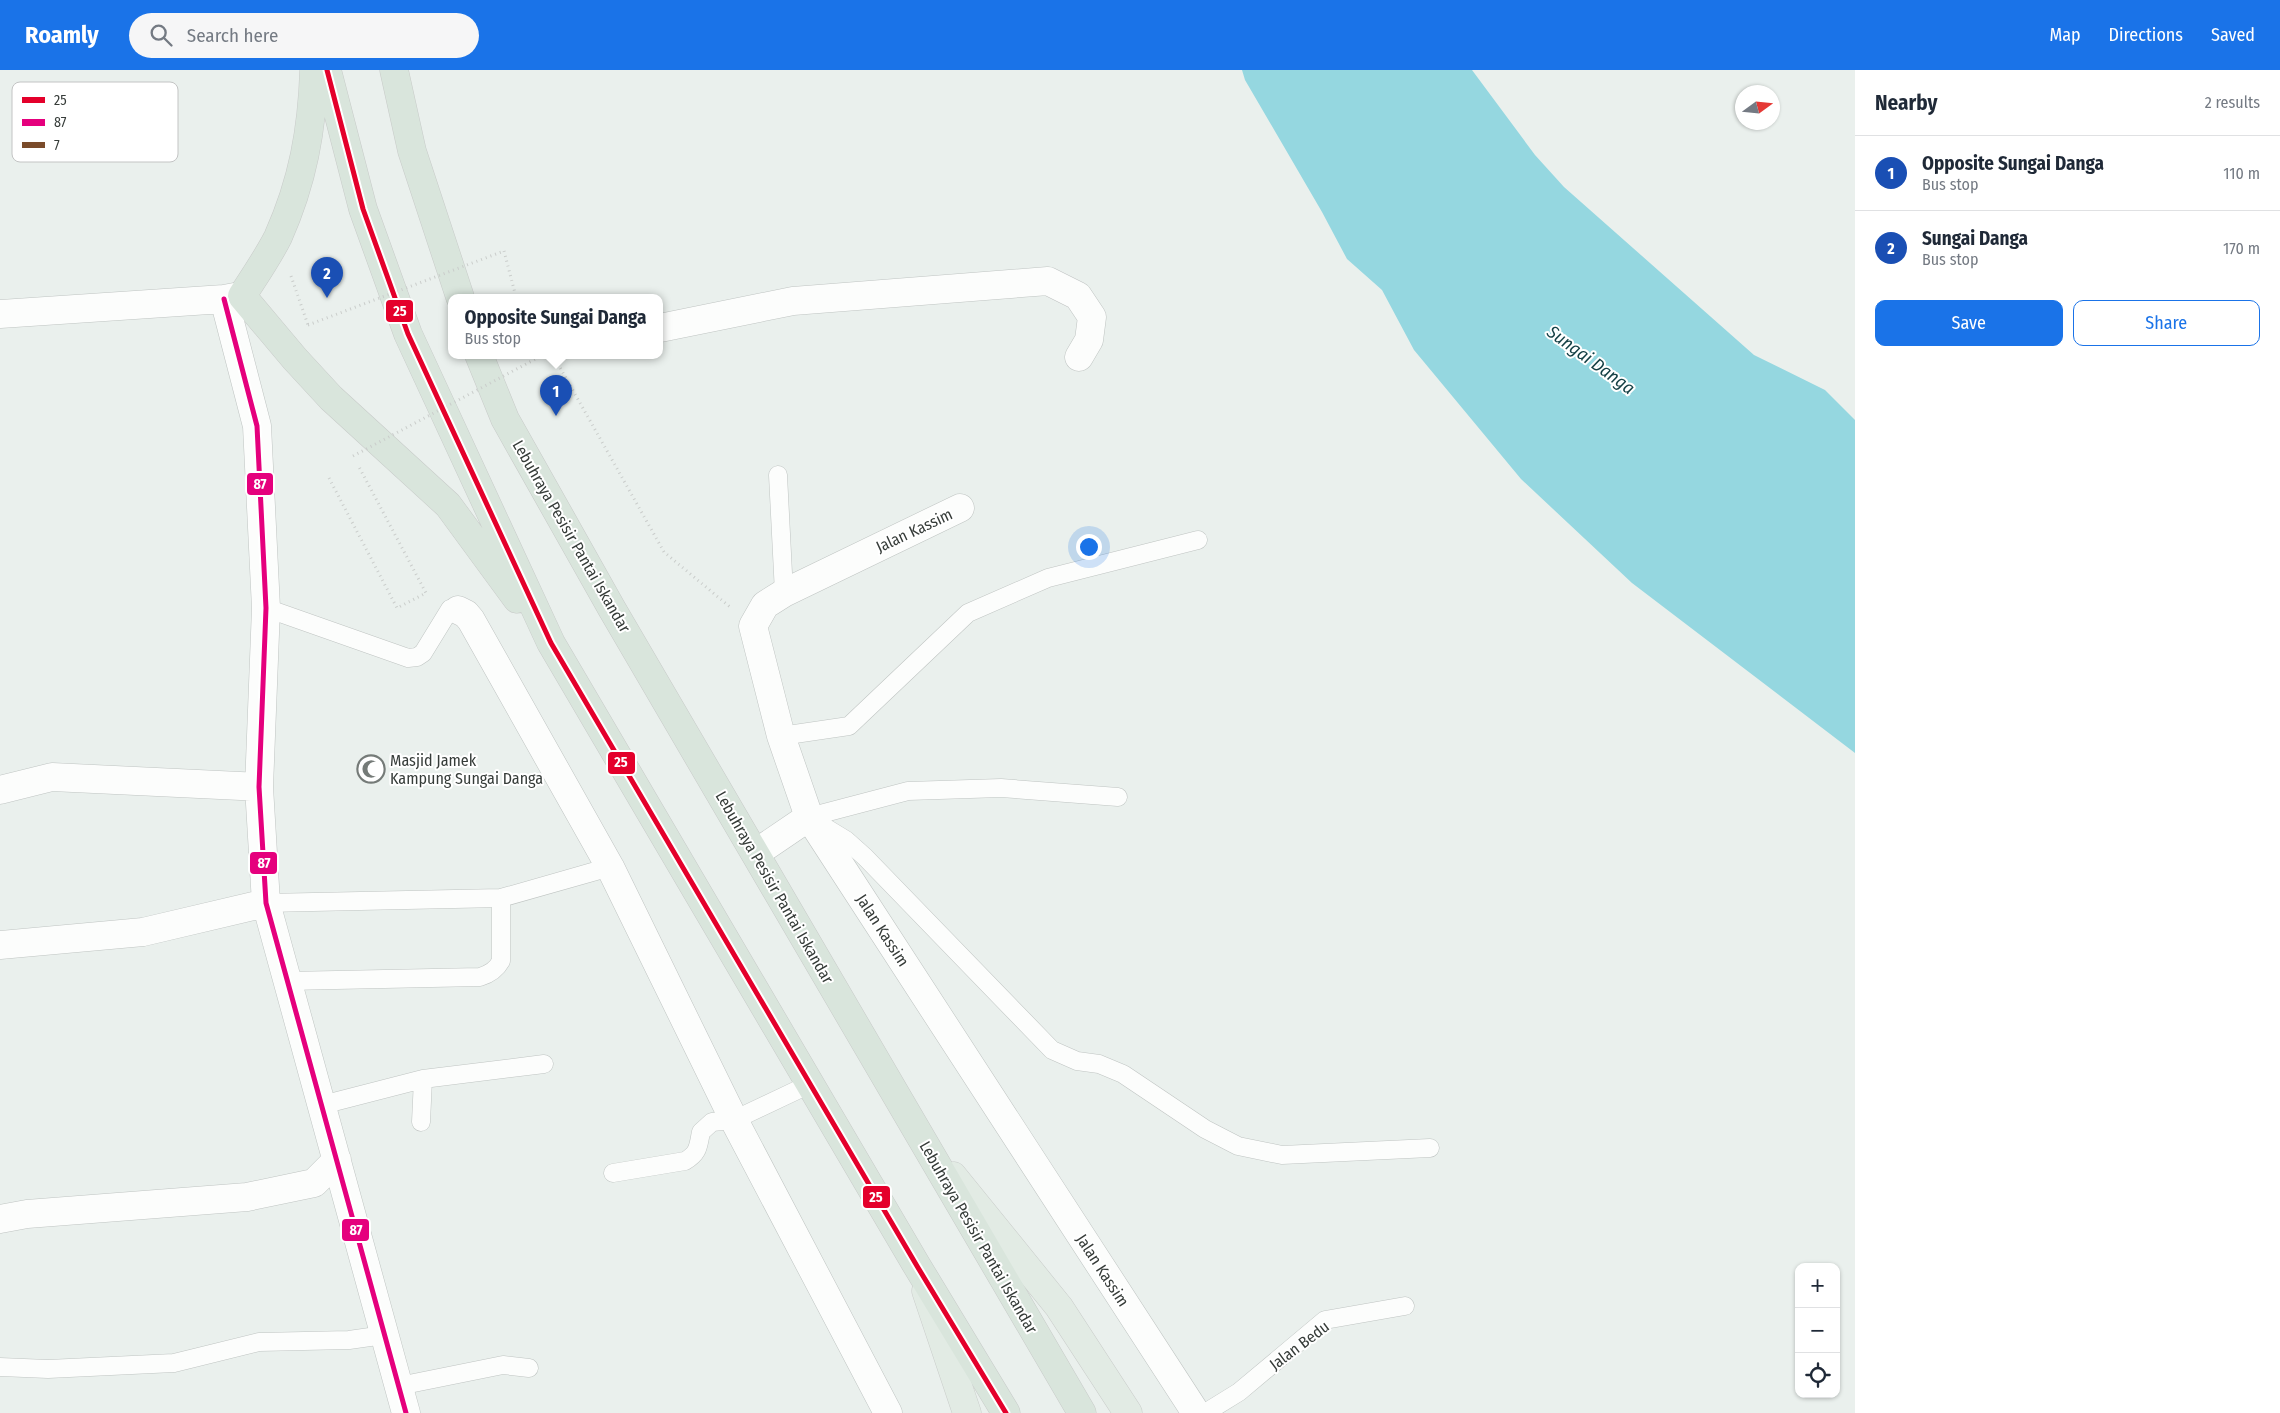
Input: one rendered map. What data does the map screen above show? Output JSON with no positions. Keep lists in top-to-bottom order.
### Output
{
  "streets": {
    "highway": ["Lebuhraya Pesisir Pantai Iskandar"],
    "street": ["Jalan Kassim"],
    "lane": ["Jalan Bedu"]
  },
  "water": ["Sungai Danga"],
  "places": {
    "mosque": ["Masjid Jamek Kampung Sungai Danga"]
  },
  "lines": ["transit line 25", "transit line 87"],
  "legend": ["25", "87", "7"],
  "north": "right",
  "page": {
    "header": "Roamly",
    "search": "Search here",
    "nav": ["Map", "Directions", "Saved"],
    "heading": ["Nearby", "2 results"],
    "list": [
      {
        "mark": "1",
        "name": "Opposite Sungai Danga",
        "note": "Bus stop",
        "value": "110 m"
      },
      {
        "mark": "2",
        "name": "Sungai Danga",
        "note": "Bus stop",
        "value": "170 m"
      }
    ],
    "pins": ["2", "1"],
    "buttons": ["Save", "Share"],
    "popup": ["Opposite Sungai Danga", "Bus stop"],
    "map_buttons": ["+", "−"]
  }
}
